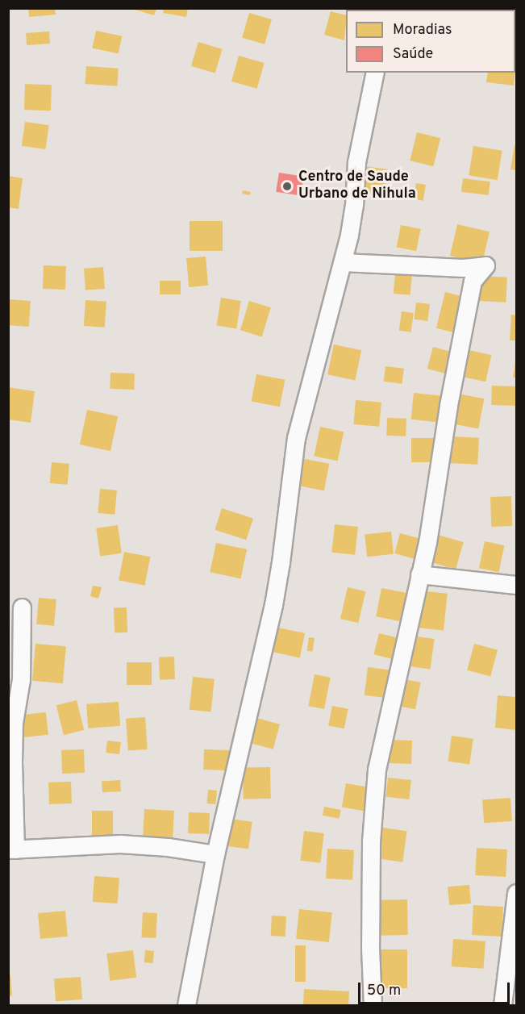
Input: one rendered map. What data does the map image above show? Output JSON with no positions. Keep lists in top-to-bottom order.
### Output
{
  "places": ["Centro de Saude Urbano de Nihula"],
  "legend": ["Moradias", "Saúde"],
  "scale_bar": "50 m"
}
